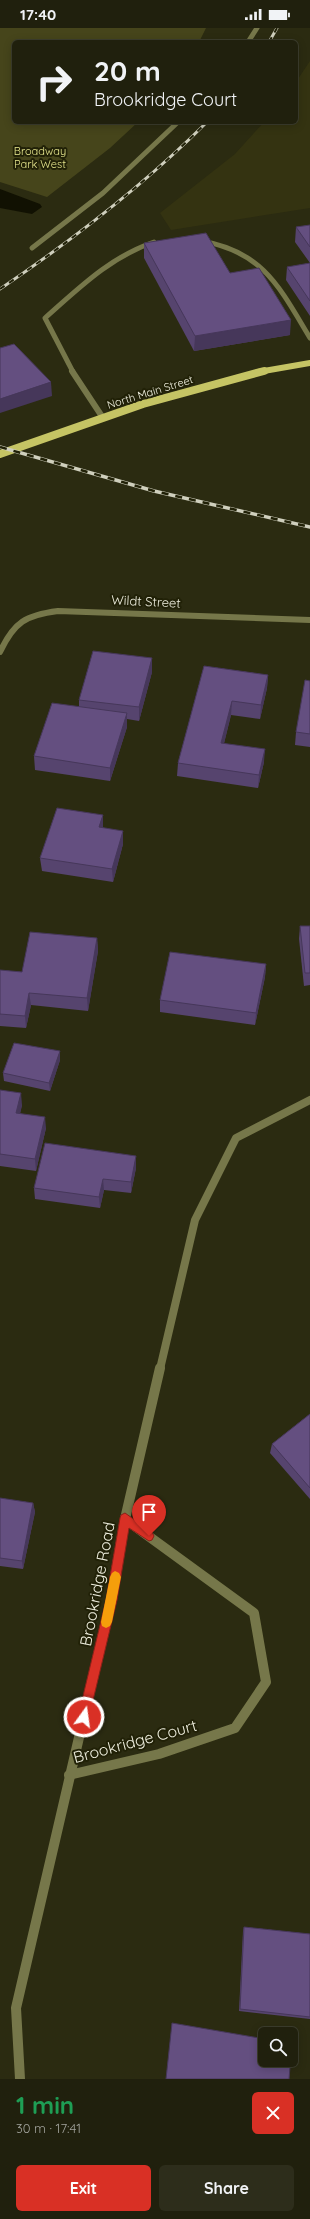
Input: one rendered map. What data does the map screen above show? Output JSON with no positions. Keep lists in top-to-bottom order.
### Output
{
  "streets": {
    "main road": ["North Main Street"],
    "street": ["Wildt Street", "Brookridge Road", "Brookridge Court"]
  },
  "crossings": [
    ["Brookridge Road", "Brookridge Court"]
  ],
  "parks": ["Broadway Park West"],
  "page": {
    "status": "17:40",
    "turn": ["20 m", "Brookridge Court"],
    "heading": ["1 min", "30 m · 17:41"],
    "buttons": ["Exit", "Share"]
  }
}
